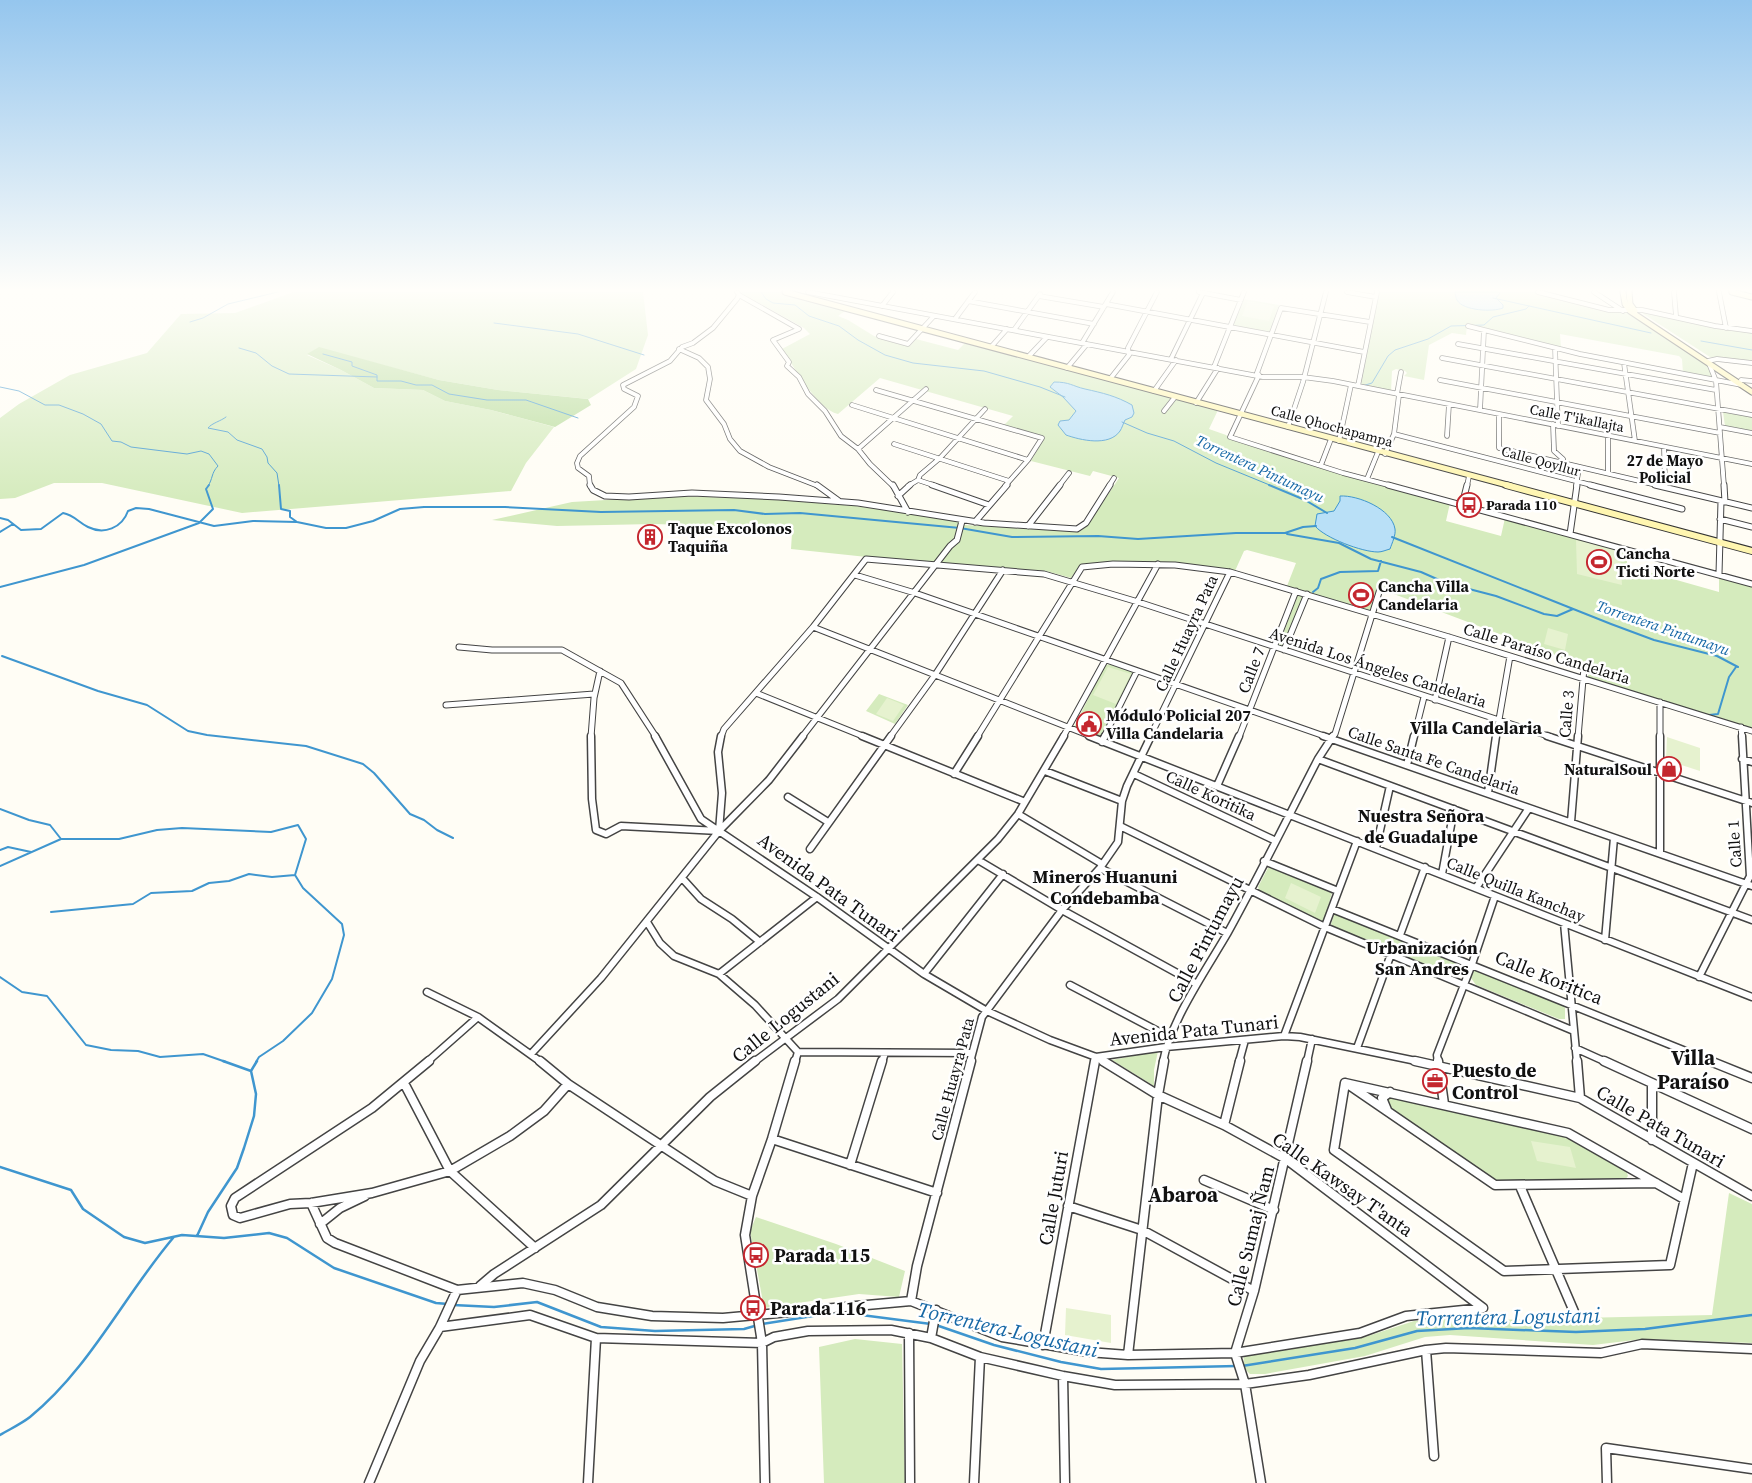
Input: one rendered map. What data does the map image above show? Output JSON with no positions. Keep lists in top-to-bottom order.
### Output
{
  "streets": {
    "street": [
      "Calle T'ikallajta",
      "Calle Qhochapampa",
      "Calle Qoyllur",
      "Calle Huayra Pata",
      "Calle Paraíso Candelaria",
      "Avenida Los Ángeles Candelaria",
      "Calle 7",
      "Calle 3",
      "Calle Santa Fe Candelaria",
      "Calle Koritika",
      "Calle 1",
      "Avenida Pata Tunari",
      "Calle Quilla Kanchay",
      "Calle Pintumayu",
      "Calle Koritica",
      "Calle Logustani",
      "Calle Pata Tunari",
      "Calle Kawsay T'anta",
      "Calle Juturi",
      "Calle Sumaj Ñam"
    ]
  },
  "crossings": [
    ["Calle Huayra Pata", "Calle Paraíso Candelaria"],
    ["Calle Huayra Pata", "Avenida Los Ángeles Candelaria"],
    ["Calle Huayra Pata", "Calle Santa Fe Candelaria"],
    ["Calle Huayra Pata", "Calle Koritika"],
    ["Calle Huayra Pata", "Avenida Pata Tunari"],
    ["Calle Huayra Pata", "Calle Quilla Kanchay"],
    ["Calle Paraíso Candelaria", "Avenida Los Ángeles Candelaria"],
    ["Calle Paraíso Candelaria", "Calle 7"],
    ["Calle Paraíso Candelaria", "Calle 3"],
    ["Calle Paraíso Candelaria", "Calle 1"],
    ["Calle Paraíso Candelaria", "Calle Pintumayu"],
    ["Calle Paraíso Candelaria", "Calle Logustani"],
    ["Avenida Los Ángeles Candelaria", "Calle 7"],
    ["Avenida Los Ángeles Candelaria", "Calle 3"],
    ["Avenida Los Ángeles Candelaria", "Calle Santa Fe Candelaria"],
    ["Avenida Los Ángeles Candelaria", "Calle 1"],
    ["Avenida Los Ángeles Candelaria", "Calle Pintumayu"],
    ["Avenida Los Ángeles Candelaria", "Calle Logustani"],
    ["Calle 7", "Calle Santa Fe Candelaria"],
    ["Calle 7", "Calle Quilla Kanchay"],
    ["Calle 3", "Calle Santa Fe Candelaria"],
    ["Calle Santa Fe Candelaria", "Calle 1"],
    ["Calle Santa Fe Candelaria", "Calle Pintumayu"],
    ["Calle Santa Fe Candelaria", "Calle Logustani"],
    ["Calle Koritika", "Calle Pintumayu"],
    ["Calle 1", "Calle Quilla Kanchay"],
    ["Avenida Pata Tunari", "Calle Pintumayu"],
    ["Avenida Pata Tunari", "Calle Logustani"],
    ["Avenida Pata Tunari", "Calle Pata Tunari"],
    ["Avenida Pata Tunari", "Calle Kawsay T'anta"],
    ["Avenida Pata Tunari", "Calle Juturi"],
    ["Avenida Pata Tunari", "Calle Sumaj Ñam"],
    ["Calle Quilla Kanchay", "Calle Pintumayu"],
    ["Calle Quilla Kanchay", "Calle Logustani"],
    ["Calle Pintumayu", "Calle Kawsay T'anta"],
    ["Calle Kawsay T'anta", "Calle Juturi"],
    ["Calle Kawsay T'anta", "Calle Sumaj Ñam"]
  ],
  "districts": [
    "27 de Mayo Policial",
    "Villa Candelaria",
    "Nuestra Señora de Guadalupe",
    "Mineros Huanuni Condebamba",
    "Urbanización San Andres",
    "Villa Paraíso",
    "Abaroa"
  ],
  "water": ["Torrentera Pintumayu", "Torrentera Logustani"],
  "places": {
    "bus stop": ["Parada 110", "Parada 115", "Parada 116"],
    "building": ["Taque Excolonos Taquiña"],
    "sports": ["Cancha Ticti Norte", "Cancha Villa Candelaria"],
    "public building": ["Módulo Policial 207 Villa Candelaria"],
    "shop": ["NaturalSoul"],
    "office": ["Puesto de Control"]
  }
}
